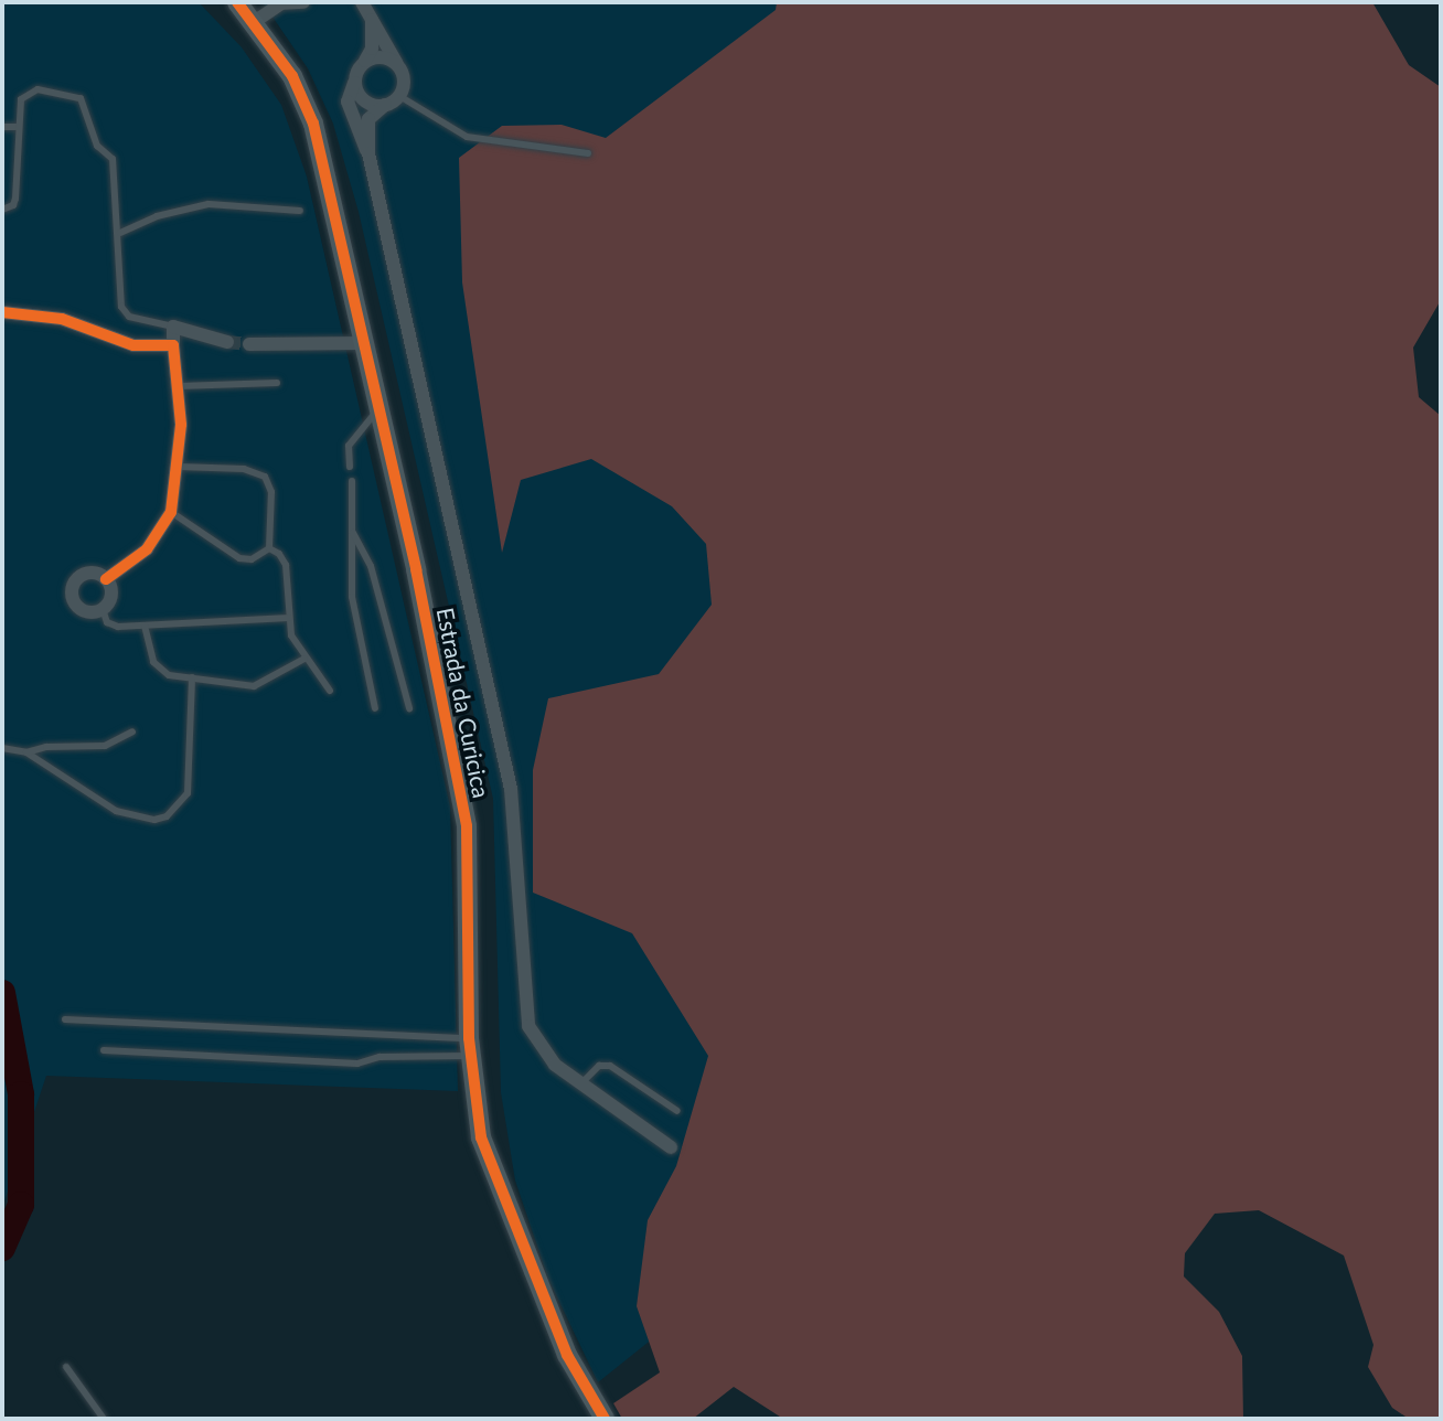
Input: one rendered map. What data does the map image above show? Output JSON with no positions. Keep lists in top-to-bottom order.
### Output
{
  "streets": {
    "street": ["Estrada da Curicica"]
  }
}
